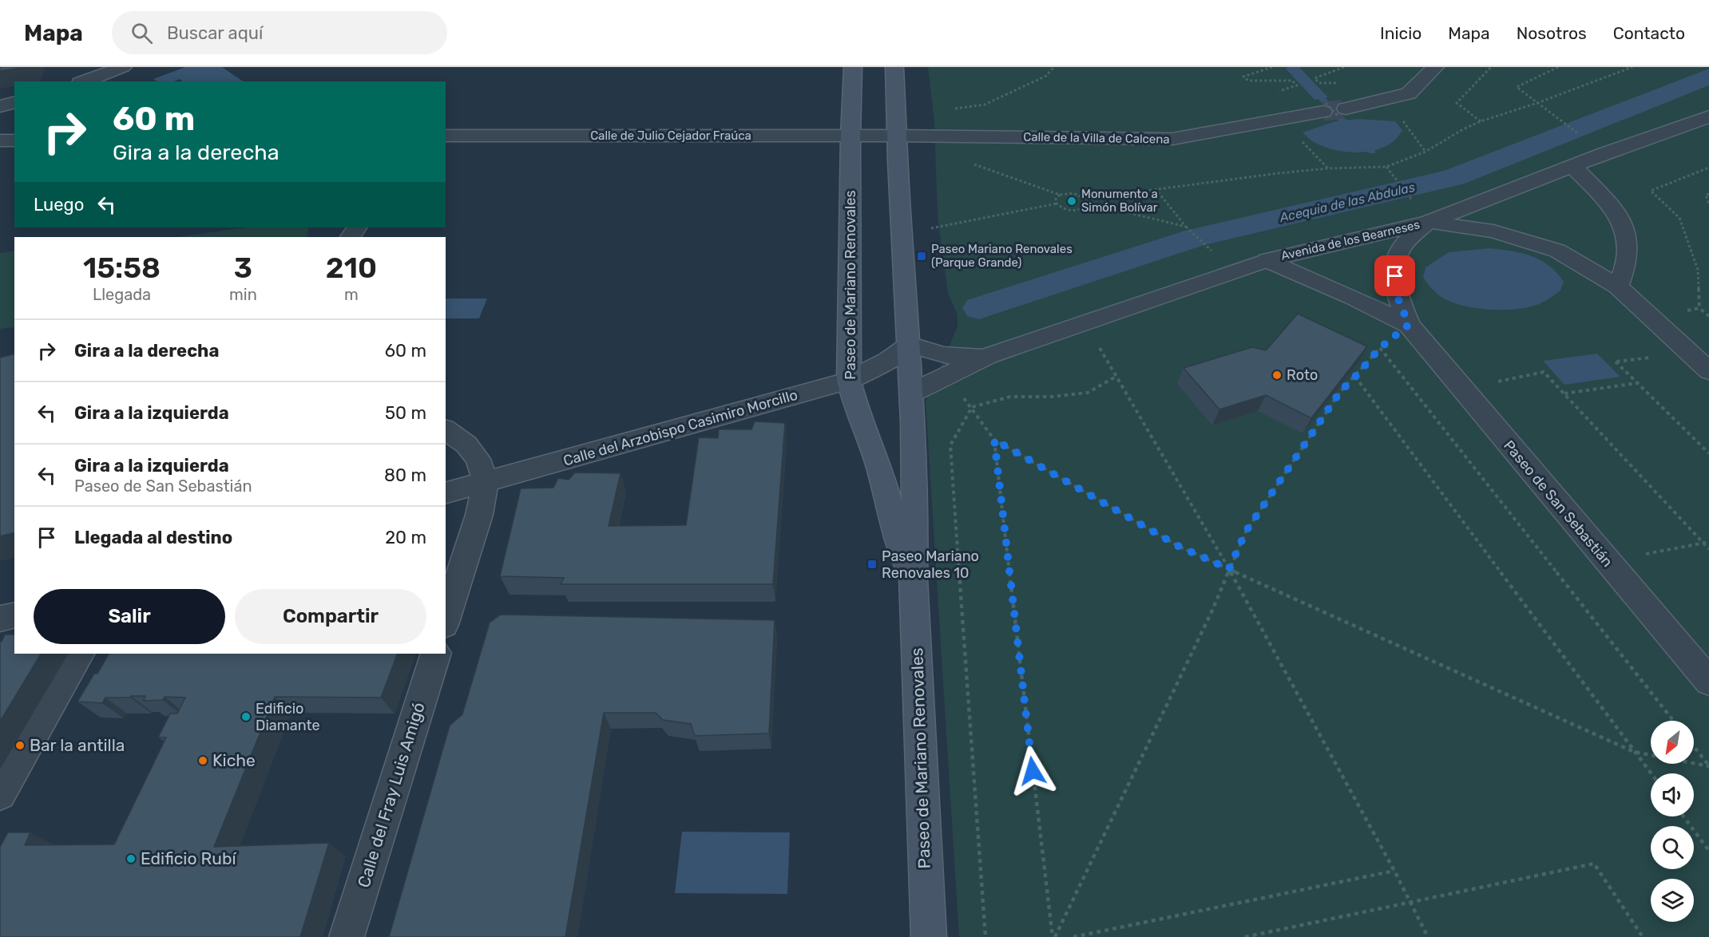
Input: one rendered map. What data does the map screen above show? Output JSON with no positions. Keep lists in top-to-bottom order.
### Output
{
  "streets": {
    "main road": ["Paseo de Mariano Renovales"],
    "street": [
      "Calle de Julio Cejador Fraúca",
      "Calle de la Villa de Calcena",
      "Avenida de los Bearneses",
      "Calle del Arzobispo Casimiro Morcillo",
      "Paseo de San Sebastián",
      "Calle del Fray Luis Amigó"
    ]
  },
  "crossings": [
    ["Calle de Julio Cejador Fraúca", "Calle de la Villa de Calcena"],
    ["Calle de Julio Cejador Fraúca", "Paseo de Mariano Renovales"],
    ["Calle de la Villa de Calcena", "Paseo de Mariano Renovales"],
    ["Avenida de los Bearneses", "Paseo de Mariano Renovales"],
    ["Avenida de los Bearneses", "Calle del Arzobispo Casimiro Morcillo"],
    ["Avenida de los Bearneses", "Paseo de San Sebastián"],
    ["Paseo de Mariano Renovales", "Calle del Arzobispo Casimiro Morcillo"]
  ],
  "water": ["Acequia de las Abdulas"],
  "places": {
    "other": [
      "Monumento a Simón Bolívar",
      "Roto",
      "Edificio Diamante",
      "Bar la antilla",
      "Kiche",
      "Edificio Rubí"
    ],
    "transit": ["Paseo Mariano Renovales (Parque Grande)", "Paseo Mariano Renovales 10"]
  },
  "north": "bottom left",
  "page": {
    "header": "Mapa",
    "search": "Buscar aquí",
    "nav": [
      "Inicio",
      "Mapa",
      "Nosotros",
      "Contacto"
    ],
    "turn": ["60 m", "Gira a la derecha"],
    "then": "Luego",
    "eta": [
      "15:58",
      "Llegada",
      "3",
      "min",
      "210",
      "m"
    ],
    "list": [
      {
        "name": "Gira a la derecha",
        "value": "60 m"
      },
      {
        "name": "Gira a la izquierda",
        "value": "50 m"
      },
      {
        "name": "Gira a la izquierda",
        "note": "Paseo de San Sebastián",
        "value": "80 m"
      },
      {
        "name": "Llegada al destino",
        "value": "20 m"
      }
    ],
    "buttons": ["Salir", "Compartir"]
  }
}
